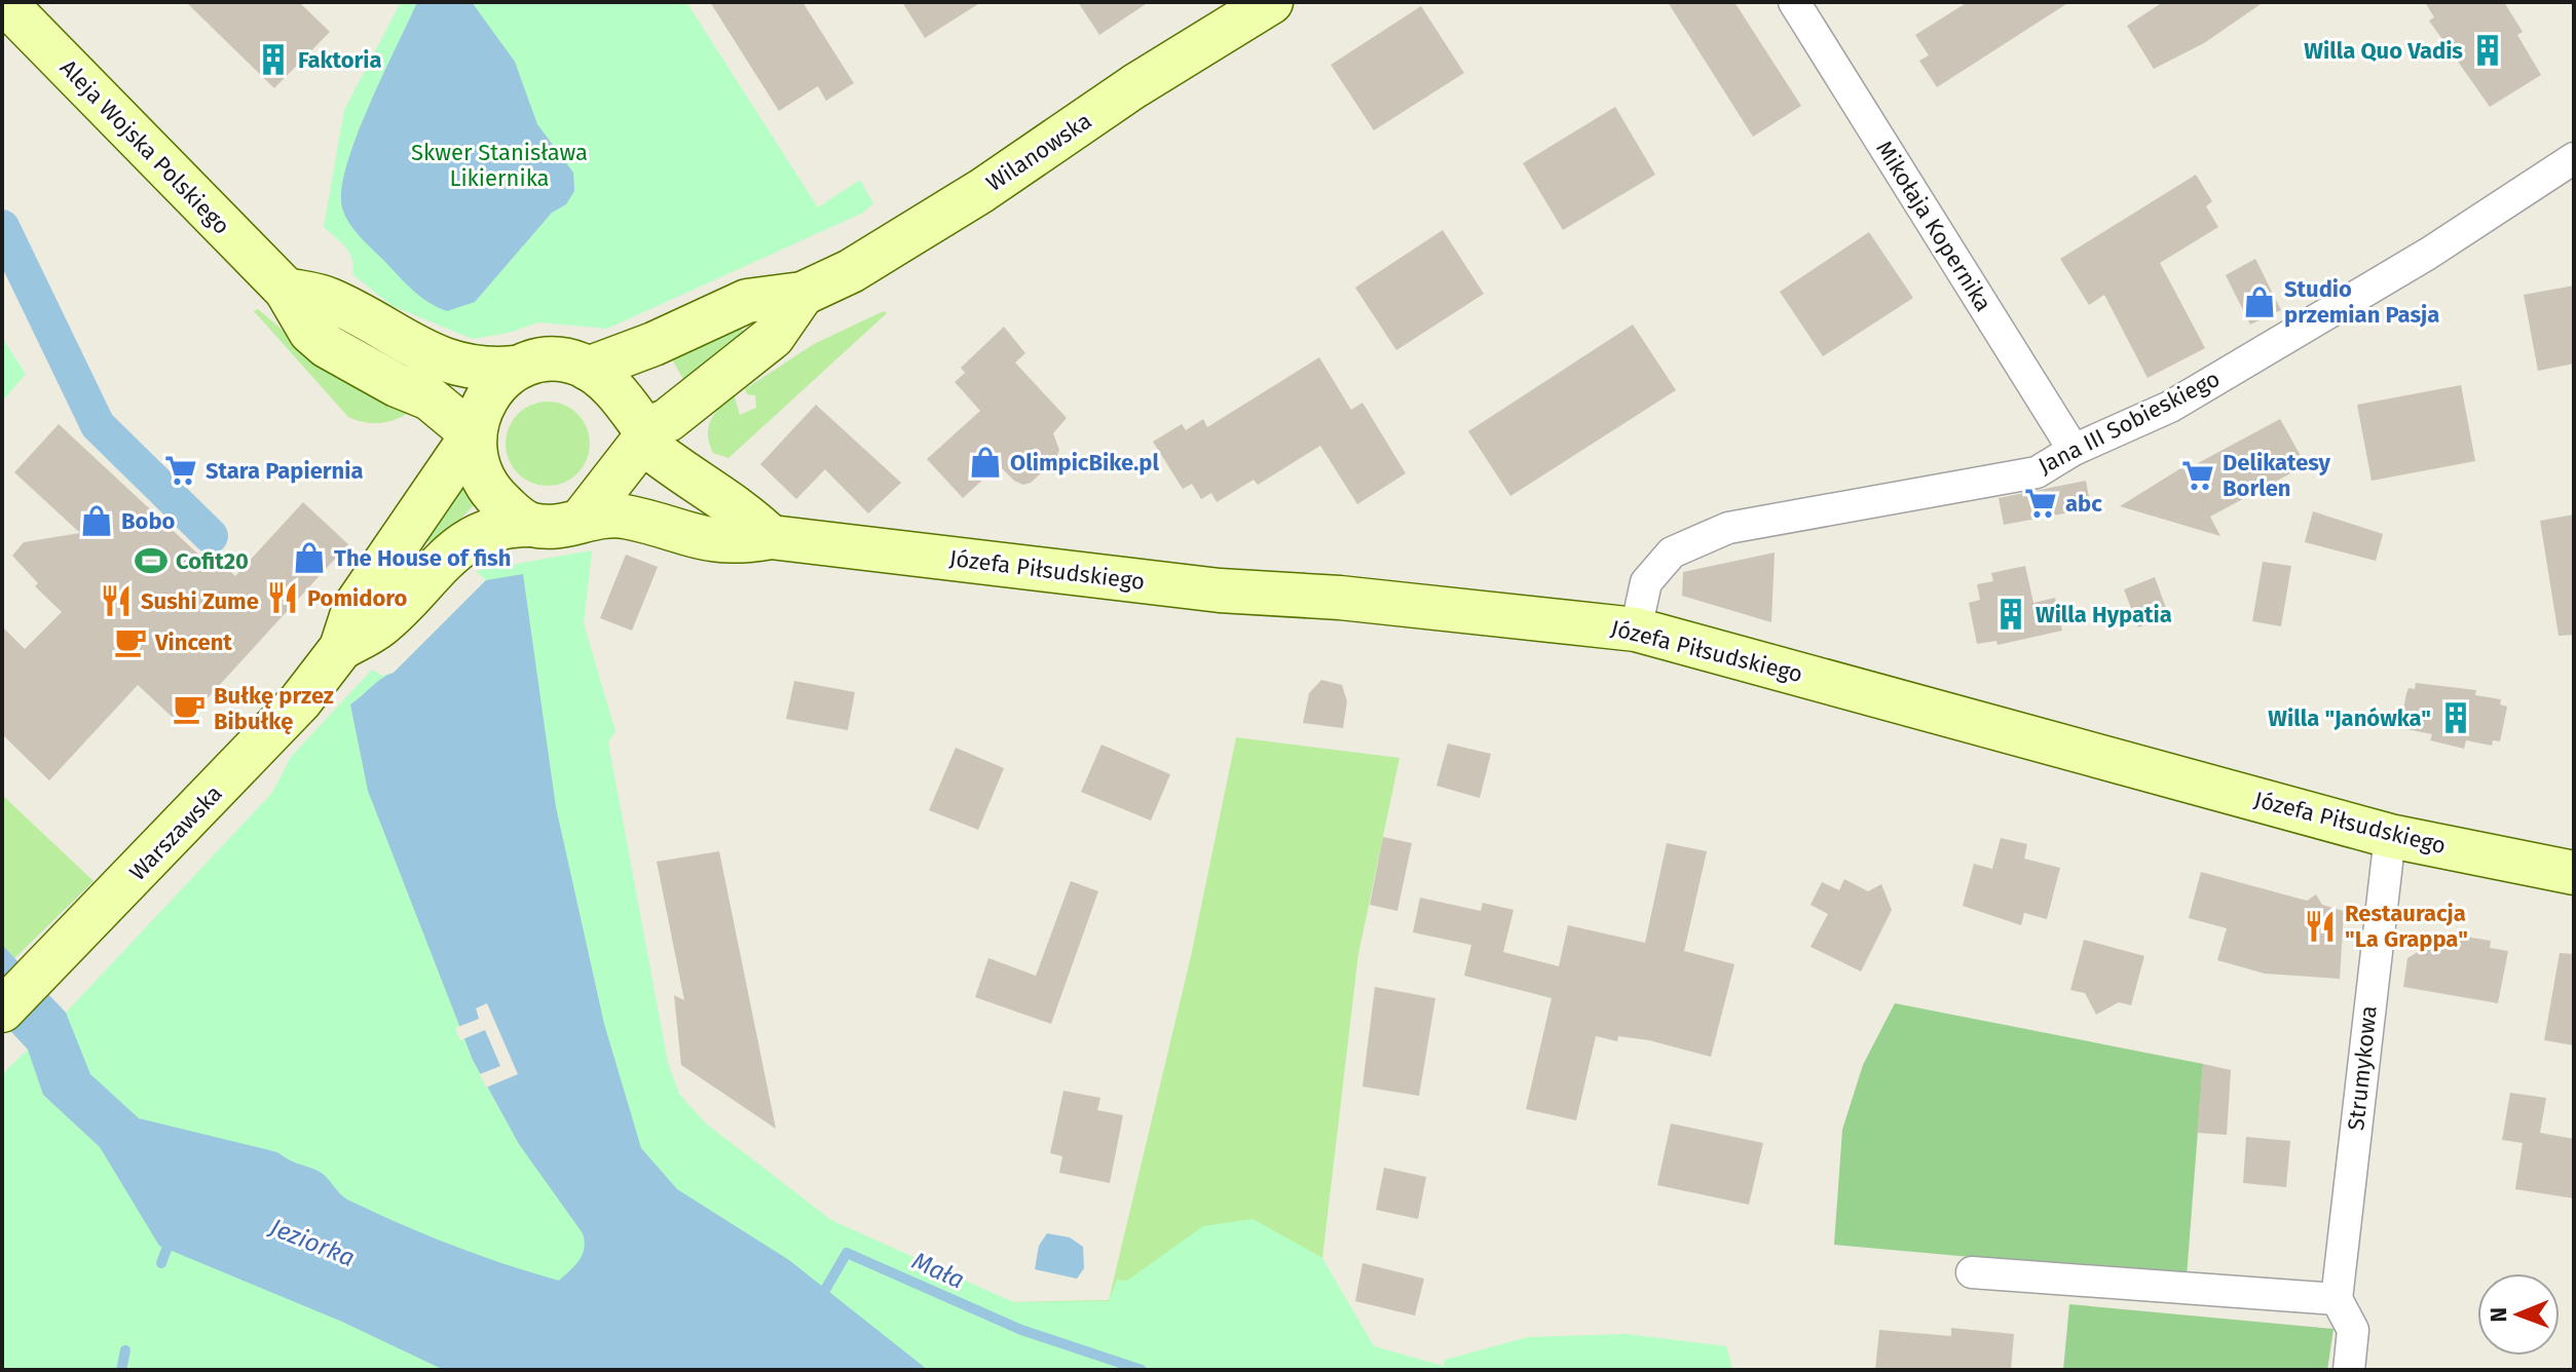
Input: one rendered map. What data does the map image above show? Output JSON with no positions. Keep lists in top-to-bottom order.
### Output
{
  "streets": {
    "street": [
      "Aleja Wojska Polskiego",
      "Wilanowska",
      "Mikołaja Kopernika",
      "Jana III Sobieskiego",
      "Józefa Piłsudskiego",
      "Warszawska",
      "Strumykowa"
    ]
  },
  "crossings": [
    ["Aleja Wojska Polskiego", "Wilanowska"],
    ["Aleja Wojska Polskiego", "Józefa Piłsudskiego"],
    ["Aleja Wojska Polskiego", "Warszawska"],
    ["Wilanowska", "Józefa Piłsudskiego"],
    ["Wilanowska", "Warszawska"],
    ["Mikołaja Kopernika", "Jana III Sobieskiego"],
    ["Jana III Sobieskiego", "Józefa Piłsudskiego"],
    ["Józefa Piłsudskiego", "Warszawska"],
    ["Józefa Piłsudskiego", "Strumykowa"]
  ],
  "water": ["Jeziorka", "Mała"],
  "parks": ["Skwer Stanisława Likiernika"],
  "places": {
    "building": [
      "Willa Quo Vadis",
      "Faktoria",
      "Willa Hypatia",
      "Willa \"Janówka\""
    ],
    "shop": [
      "Studio przemian Pasja",
      "OlimpicBike.pl",
      "Bobo",
      "The House of fish"
    ],
    "supermarket": ["Stara Papiernia", "Delikatesy Borlen", "abc"],
    "sports": ["Cofit20"],
    "restaurant": ["Pomidoro", "Sushi Zume", "Restauracja \"La Grappa\""],
    "cafe": ["Vincent", "Bułkę przez Bibułkę"]
  },
  "north": "left"
}
